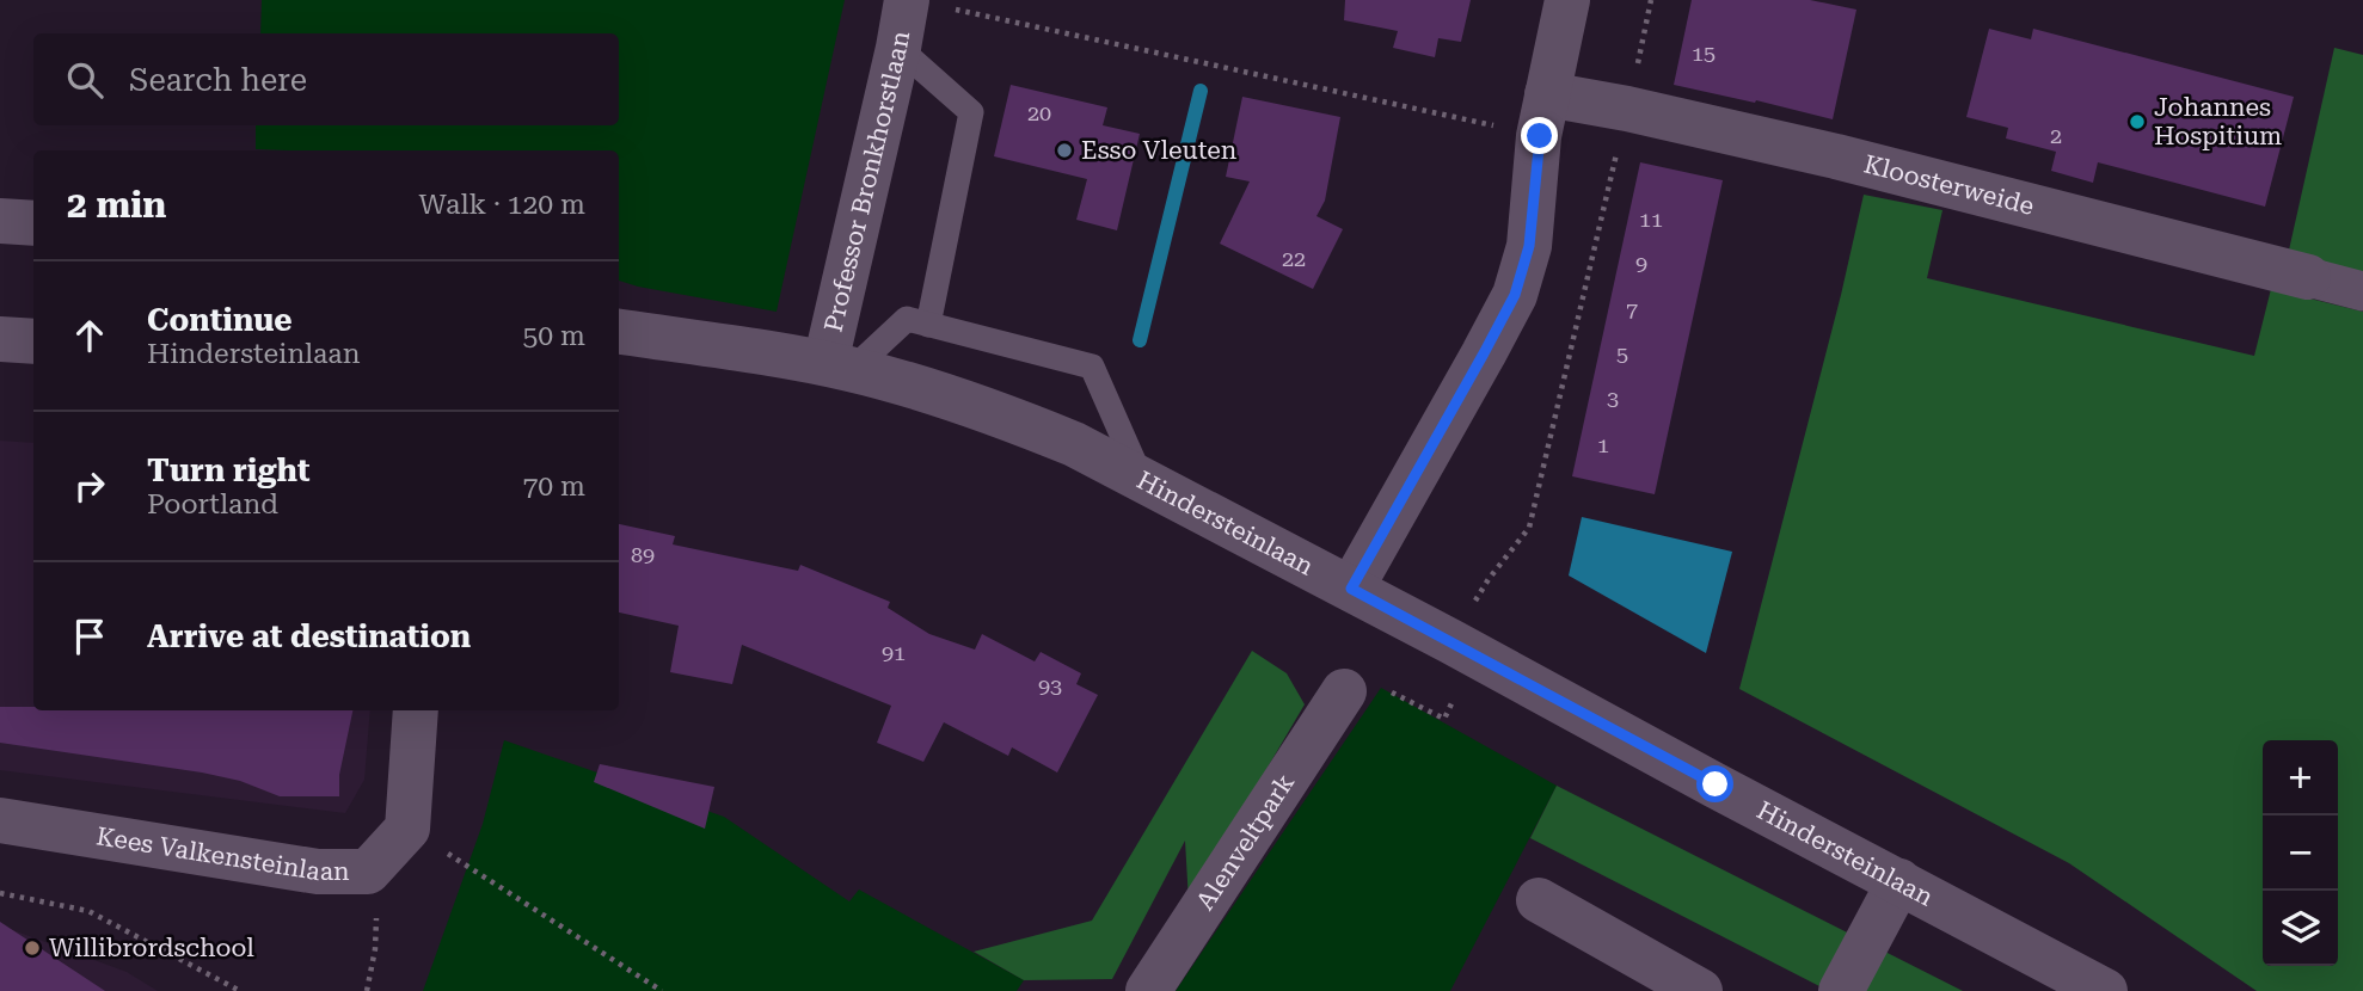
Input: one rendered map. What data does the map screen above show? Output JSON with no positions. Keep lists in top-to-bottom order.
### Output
{
  "streets": {
    "street": [
      "Professor Bronkhorstlaan",
      "Kloosterweide",
      "Hindersteinlaan",
      "Alenveltpark",
      "Kees Valkensteinlaan"
    ]
  },
  "crossings": [
    ["Professor Bronkhorstlaan", "Hindersteinlaan"]
  ],
  "places": ["Johannes Hospitium", "Esso Vleuten", "Willibrordschool"],
  "house_numbers": [
    "15",
    "20",
    "2",
    "11",
    "22",
    "9",
    "7",
    "5",
    "3",
    "1",
    "89",
    "91",
    "93"
  ],
  "page": {
    "search": "Search here",
    "heading": ["2 min", "Walk · 120 m"],
    "list": [
      ["Continue", "Hindersteinlaan", "50 m"],
      ["Turn right", "Poortland", "70 m"],
      "Arrive at destination"
    ],
    "map_buttons": ["+", "−"]
  }
}
